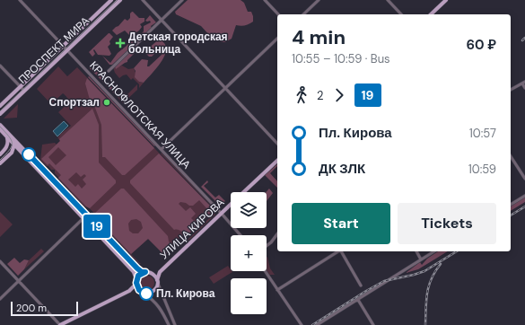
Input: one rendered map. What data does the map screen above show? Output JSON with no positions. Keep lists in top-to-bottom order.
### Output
{
  "streets": {
    "main road": ["ПРОСПЕКТ МИРА", "УЛИЦА КИРОВА"],
    "street": ["КРАСНОФЛОТСКАЯ УЛИЦА"]
  },
  "crossings": [
    ["ПРОСПЕКТ МИРА", "КРАСНОФЛОТСКАЯ УЛИЦА"],
    ["КРАСНОФЛОТСКАЯ УЛИЦА", "УЛИЦА КИРОВА"]
  ],
  "places": {
    "health": ["Детская городская больница"],
    "other": ["Спортзал", "Пл. Кирова"]
  },
  "lines": ["bus line 19"],
  "scale_bar": "200 m",
  "page": {
    "on_map": "19",
    "heading": ["4 min", "10:55 – 10:59 · Bus", "60 ₽"],
    "legs": ["2", "19"],
    "list": [
      {
        "name": "Пл. Кирова",
        "value": "10:57"
      },
      {
        "name": "ДК ЗЛК",
        "value": "10:59"
      }
    ],
    "map_buttons": ["+", "−"],
    "buttons": ["Start", "Tickets"],
    "scale": "200 m"
  }
}
